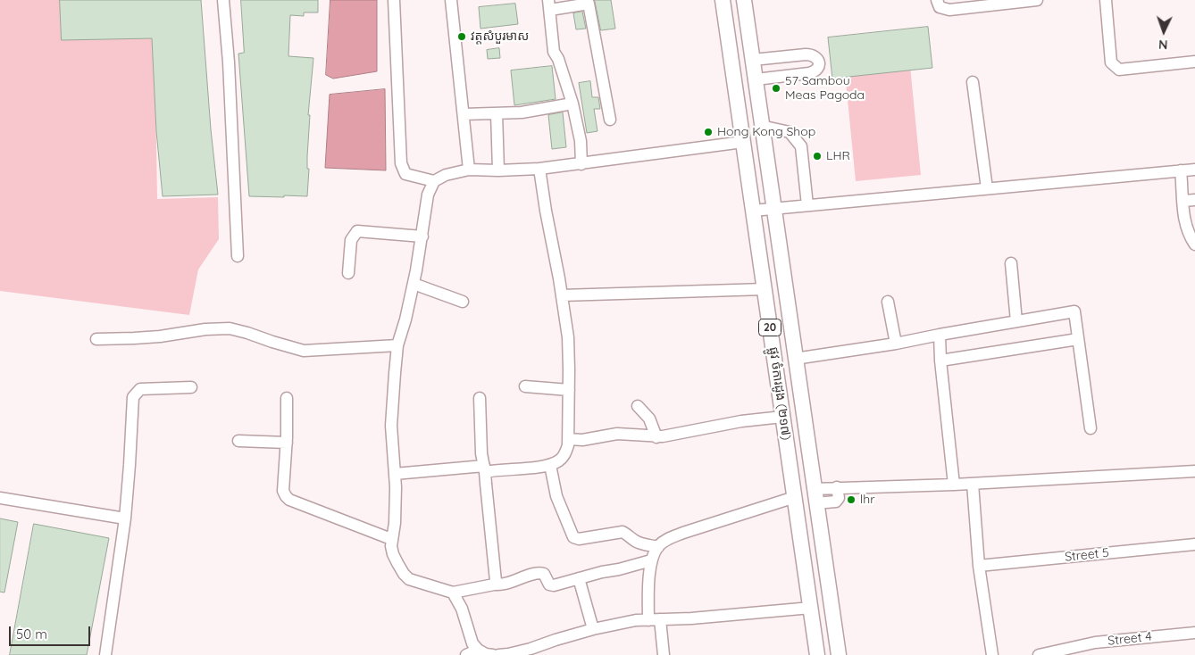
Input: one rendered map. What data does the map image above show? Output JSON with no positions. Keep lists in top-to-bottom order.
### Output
{
  "streets": {
    "main road": ["20", "ផ្លូវ ចំការដូង (២១៧)"],
    "street": ["Street 5", "Street 4"]
  },
  "places": [
    "វត្តសំបួរមាស",
    "57 Sambou Meas Pagoda",
    "Hong Kong Shop",
    "LHR",
    "lhr"
  ],
  "scale_bar": "50 m",
  "north": "bottom"
}
